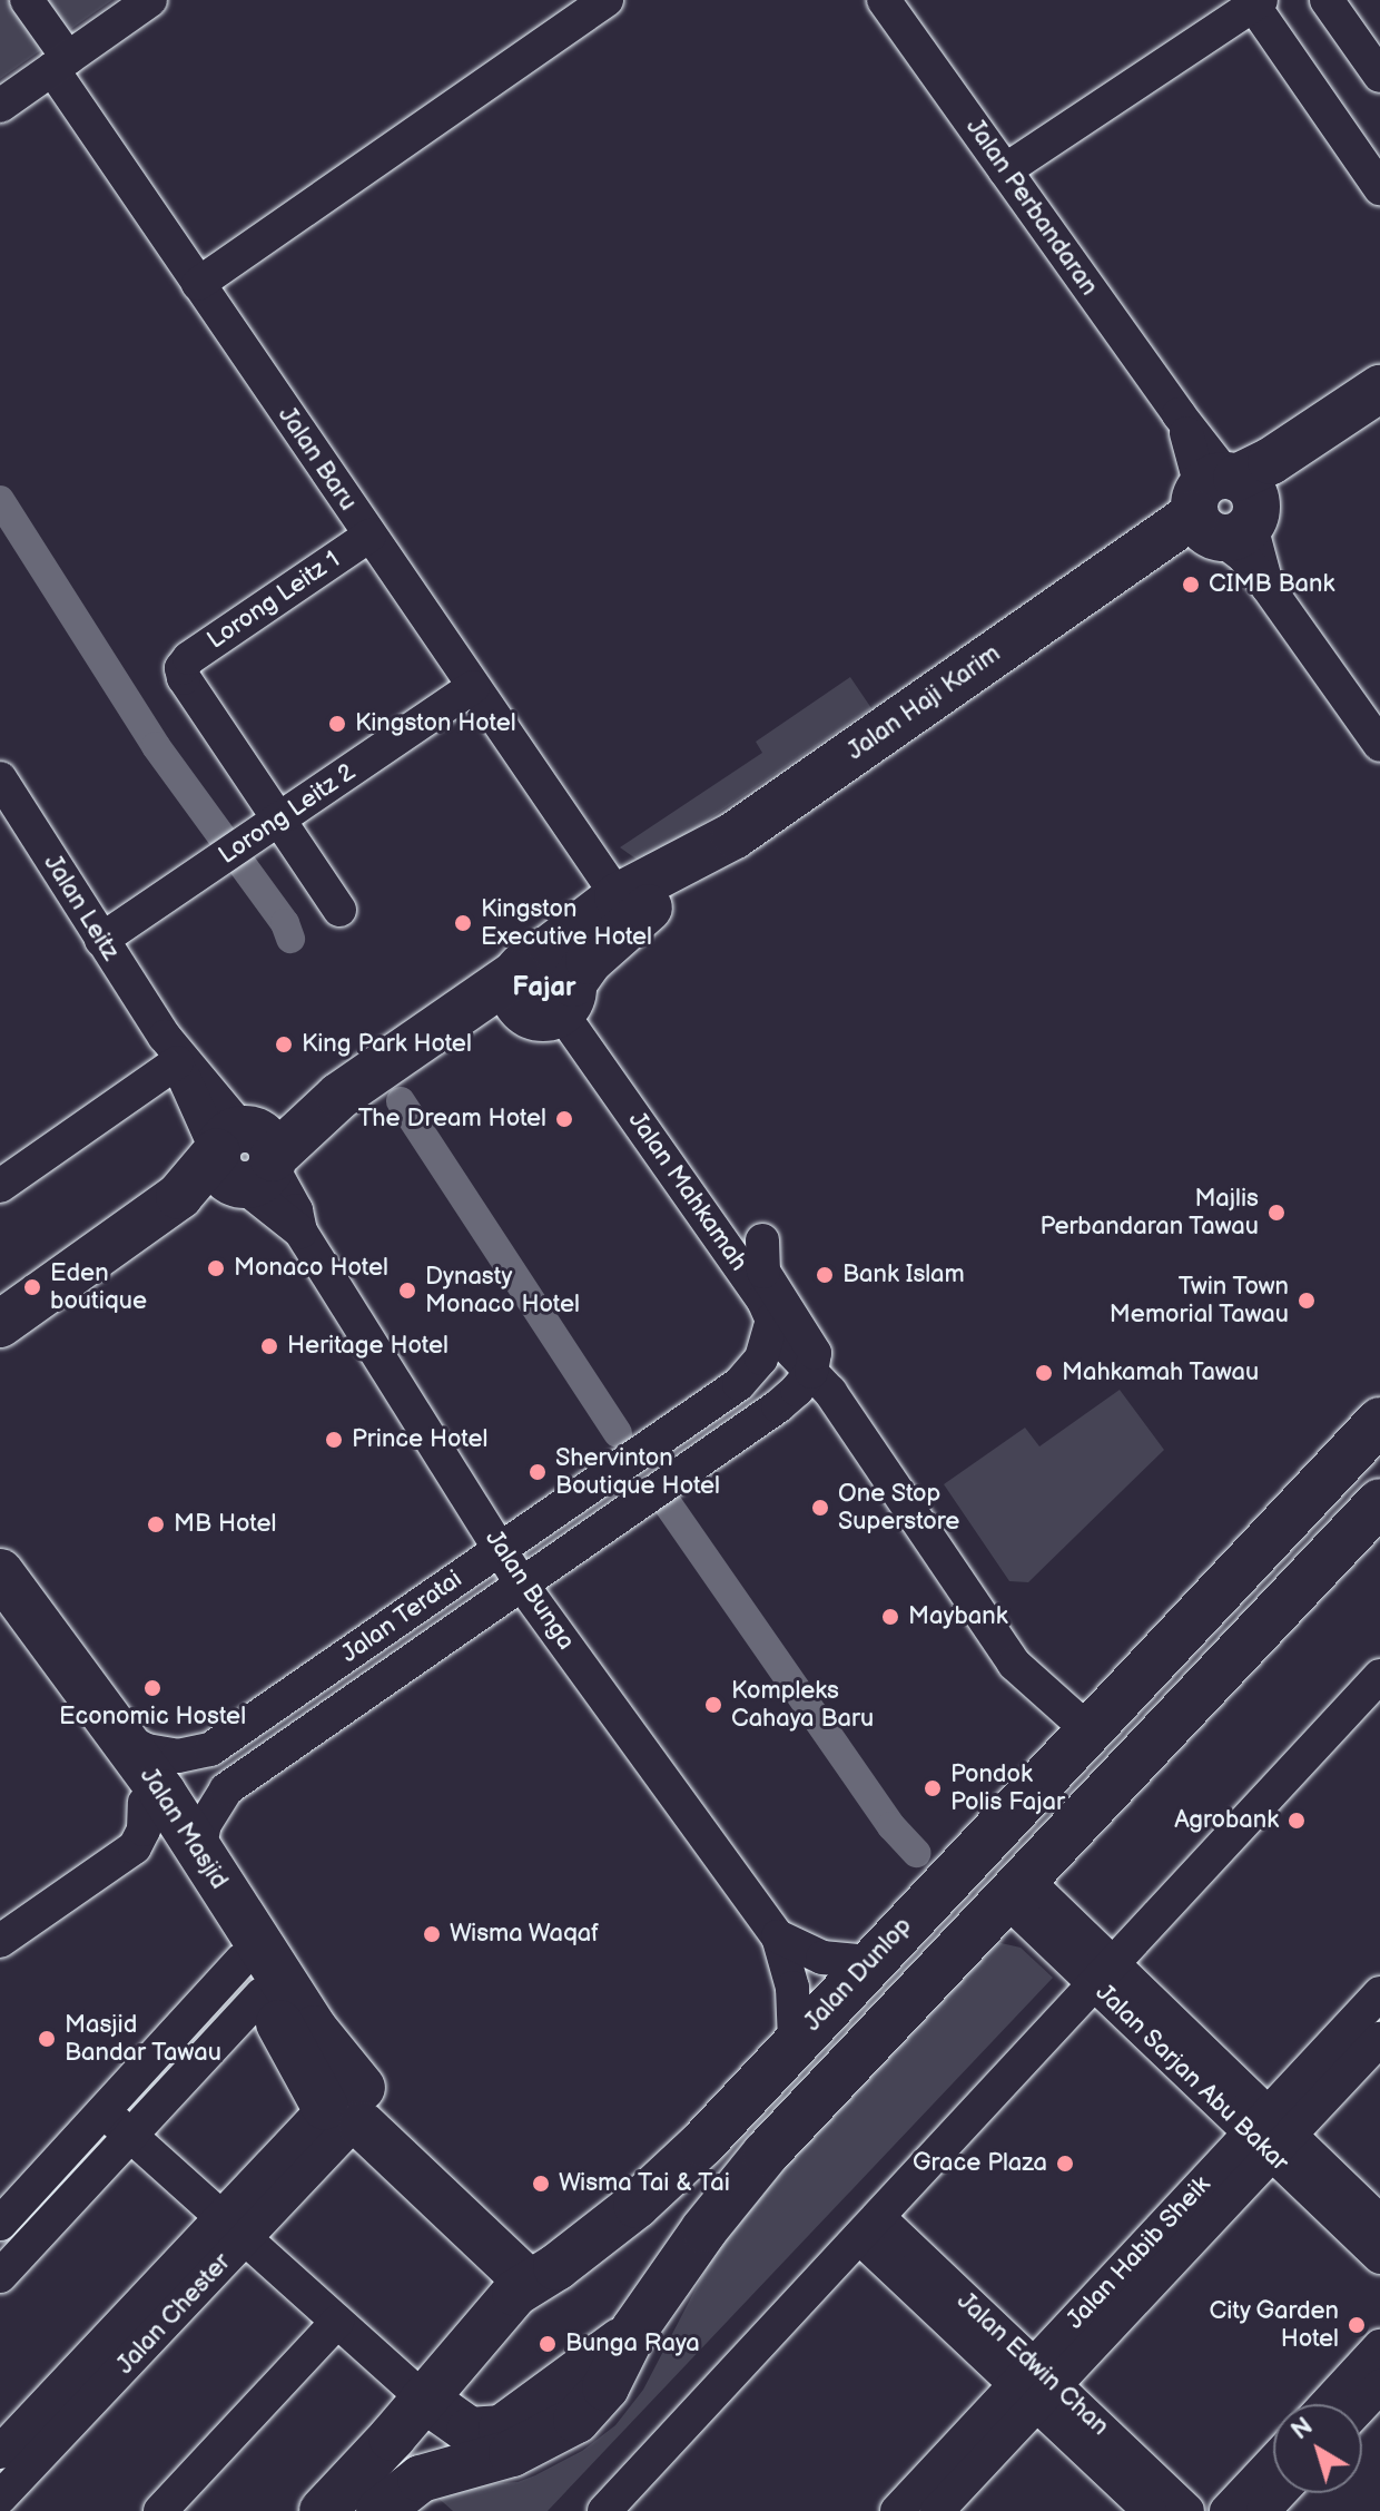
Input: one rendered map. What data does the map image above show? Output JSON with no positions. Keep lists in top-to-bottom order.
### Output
{
  "streets": {
    "main road": ["Jalan Haji Karim", "Jalan Masjid", "Jalan Dunlop"],
    "street": [
      "Jalan Perbandaran",
      "Jalan Baru",
      "Lorong Leitz 1",
      "Lorong Leitz 2",
      "Jalan Leitz",
      "Jalan Mahkamah",
      "Jalan Bunga",
      "Jalan Teratai",
      "Jalan Sarjan Abu Bakar",
      "Jalan Habib Sheik",
      "Jalan Chester",
      "Jalan Edwin Chan"
    ]
  },
  "crossings": [
    ["Jalan Perbandaran", "Jalan Haji Karim"],
    ["Jalan Baru", "Lorong Leitz 1"],
    ["Jalan Baru", "Jalan Haji Karim"],
    ["Jalan Baru", "Lorong Leitz 2"],
    ["Lorong Leitz 1", "Lorong Leitz 2"],
    ["Jalan Haji Karim", "Jalan Mahkamah"],
    ["Lorong Leitz 2", "Jalan Leitz"],
    ["Jalan Leitz", "Jalan Bunga"],
    ["Jalan Mahkamah", "Jalan Teratai"],
    ["Jalan Mahkamah", "Jalan Dunlop"],
    ["Jalan Bunga", "Jalan Teratai"],
    ["Jalan Bunga", "Jalan Dunlop"],
    ["Jalan Teratai", "Jalan Masjid"],
    ["Jalan Masjid", "Jalan Dunlop"],
    ["Jalan Masjid", "Jalan Chester"],
    ["Jalan Sarjan Abu Bakar", "Jalan Habib Sheik"],
    ["Jalan Habib Sheik", "Jalan Edwin Chan"]
  ],
  "districts": ["Fajar"],
  "places": [
    "CIMB Bank",
    "Kingston Hotel",
    "Kingston Executive Hotel",
    "King Park Hotel",
    "The Dream Hotel",
    "Majlis Perbandaran Tawau",
    "Monaco Hotel",
    "Bank Islam",
    "Eden boutique",
    "Dynasty Monaco Hotel",
    "Twin Town Memorial Tawau",
    "Heritage Hotel",
    "Mahkamah Tawau",
    "Prince Hotel",
    "Shervinton Boutique Hotel",
    "One Stop Superstore",
    "MB Hotel",
    "Maybank",
    "Economic Hostel",
    "Kompleks Cahaya Baru",
    "Pondok Polis Fajar",
    "Agrobank",
    "Wisma Waqaf",
    "Masjid Bandar Tawau",
    "Grace Plaza",
    "Wisma Tai & Tai",
    "City Garden Hotel",
    "Bunga Raya"
  ],
  "north": "top left"
}
